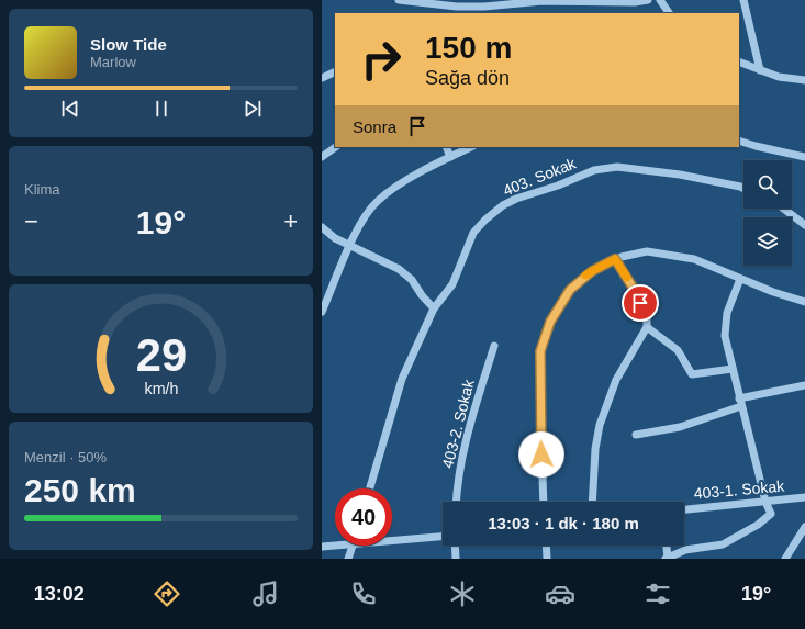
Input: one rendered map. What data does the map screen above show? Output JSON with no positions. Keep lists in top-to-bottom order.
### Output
{
  "streets": {
    "street": ["403. Sokak", "403-2. Sokak", "403-1. Sokak"]
  },
  "page": {
    "turn": ["150 m", "Sağa dön"],
    "song": ["Slow Tide", "Marlow"],
    "then": "Sonra",
    "tile": [
      "Klima",
      ["Menzil · 50%", "250 km"]
    ],
    "heat": ["−", "19°", "+"],
    "limit": "40",
    "trip": "13:03 · 1 dk · 180 m",
    "tabs": ["13:02", "19°"],
    "gauge": ["29", "km/h"]
  }
}
